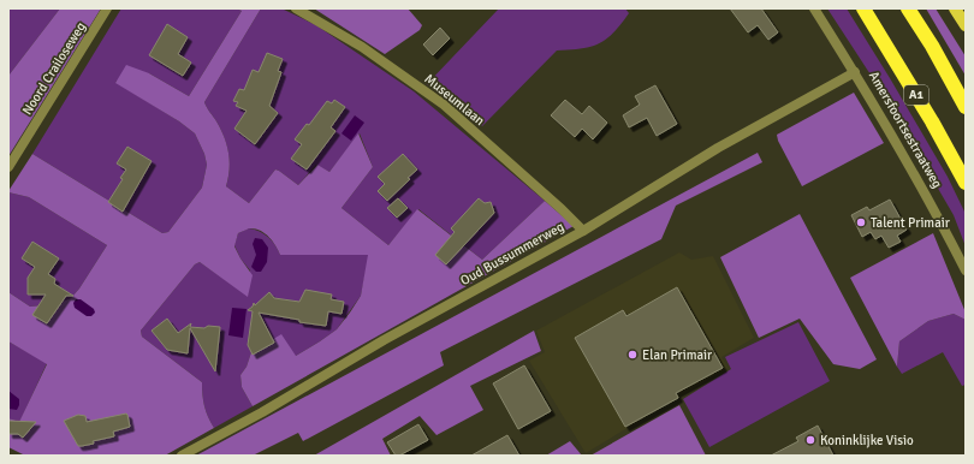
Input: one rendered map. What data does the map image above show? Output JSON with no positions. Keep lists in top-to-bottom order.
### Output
{
  "streets": {
    "highway": ["A1"],
    "street": [
      "Noord Crailoseweg",
      "Museumlaan",
      "Amersfoortsestraatweg",
      "Oud Bussummerweg"
    ]
  },
  "crossings": [
    ["Museumlaan", "Oud Bussummerweg"],
    ["Amersfoortsestraatweg", "Oud Bussummerweg"]
  ],
  "places": ["Talent Primair", "Elan Primair", "Koninklijke Visio"]
}
